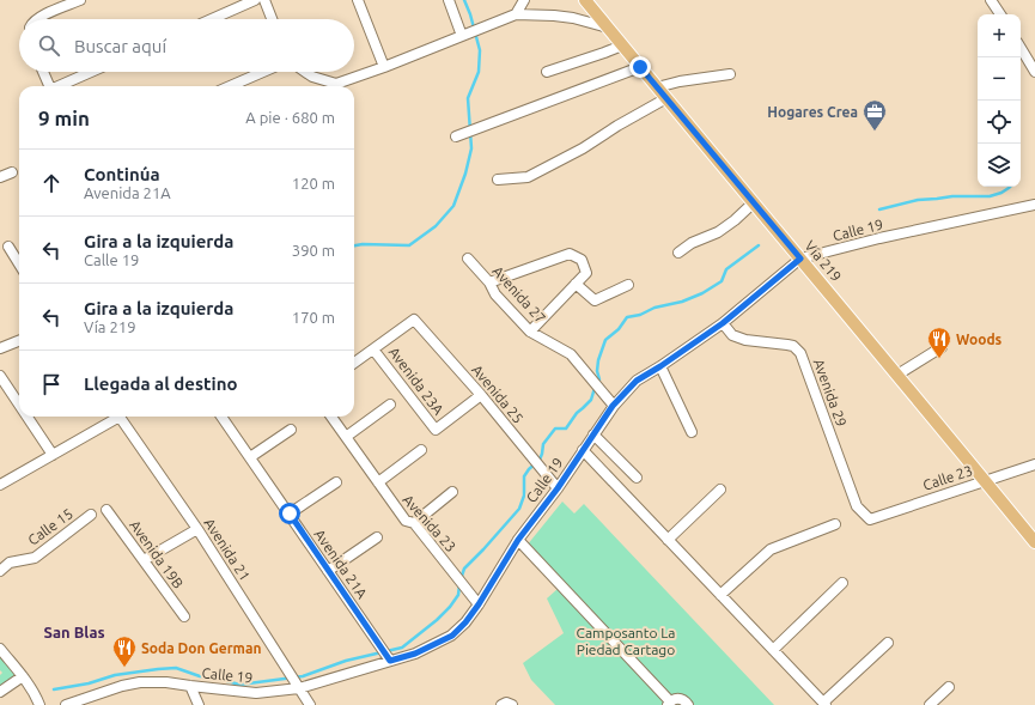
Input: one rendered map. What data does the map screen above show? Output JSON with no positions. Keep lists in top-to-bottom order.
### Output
{
  "streets": {
    "main road": ["Vía 219"],
    "street": [
      "Calle 19",
      "Avenida 27",
      "Avenida 23A",
      "Avenida 29",
      "Avenida 25",
      "Calle 23",
      "Avenida 23",
      "Calle 15",
      "Avenida 21",
      "Avenida 19B",
      "Avenida 21A"
    ]
  },
  "crossings": [
    ["Calle 19", "Vía 219"],
    ["Calle 19", "Avenida 27"],
    ["Calle 19", "Avenida 29"],
    ["Calle 19", "Avenida 25"],
    ["Calle 19", "Avenida 23"],
    ["Calle 19", "Avenida 21"],
    ["Calle 19", "Avenida 21A"],
    ["Vía 219", "Calle 23"],
    ["Avenida 23A", "Avenida 25"],
    ["Avenida 29", "Calle 23"]
  ],
  "districts": ["San Blas"],
  "parks": ["Camposanto La Piedad Cartago"],
  "places": {
    "office": ["Hogares Crea"],
    "restaurant": ["Woods", "Soda Don German"]
  },
  "page": {
    "map_buttons": ["+", "−"],
    "search": "Buscar aquí",
    "heading": ["9 min", "A pie · 680 m"],
    "list": [
      ["Continúa", "Avenida 21A", "120 m"],
      ["Gira a la izquierda", "Calle 19", "390 m"],
      ["Gira a la izquierda", "Vía 219", "170 m"],
      "Llegada al destino"
    ]
  }
}
